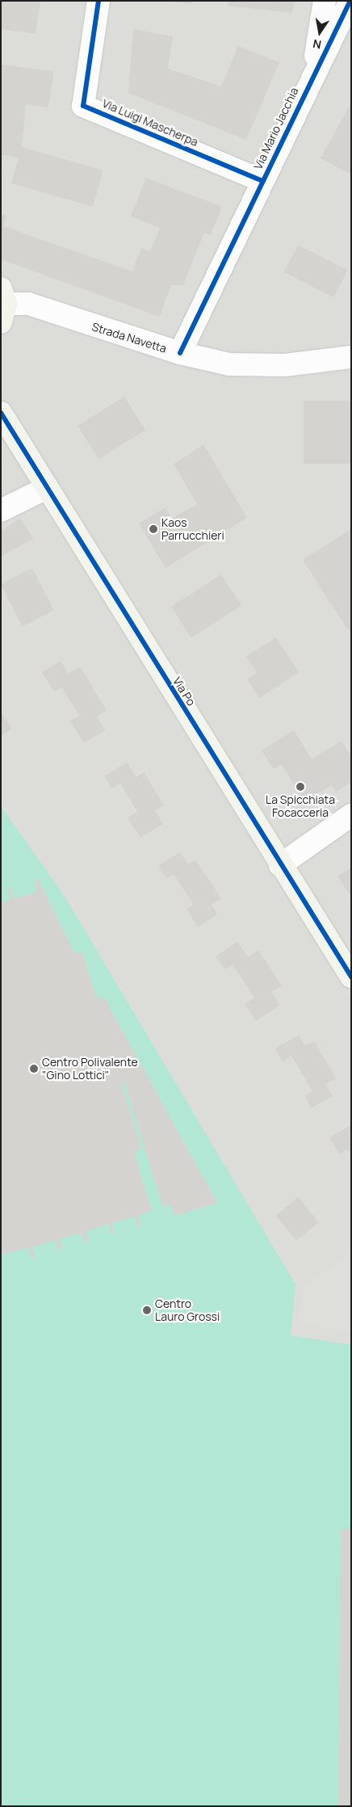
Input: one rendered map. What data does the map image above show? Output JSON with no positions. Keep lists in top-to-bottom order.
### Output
{
  "streets": {
    "street": [
      "Via Luigi Mascherpa",
      "Via Mario Jacchia",
      "Strada Navetta",
      "Via Po"
    ]
  },
  "crossings": [
    ["Via Luigi Mascherpa", "Via Mario Jacchia"],
    ["Via Mario Jacchia", "Strada Navetta"]
  ],
  "places": [
    "Kaos Parrucchieri",
    "La Spicchiata Focacceria",
    "Centro Polivalente \"Gino Lottici\"",
    "Centro Lauro Grossi"
  ],
  "north": "bottom"
}
